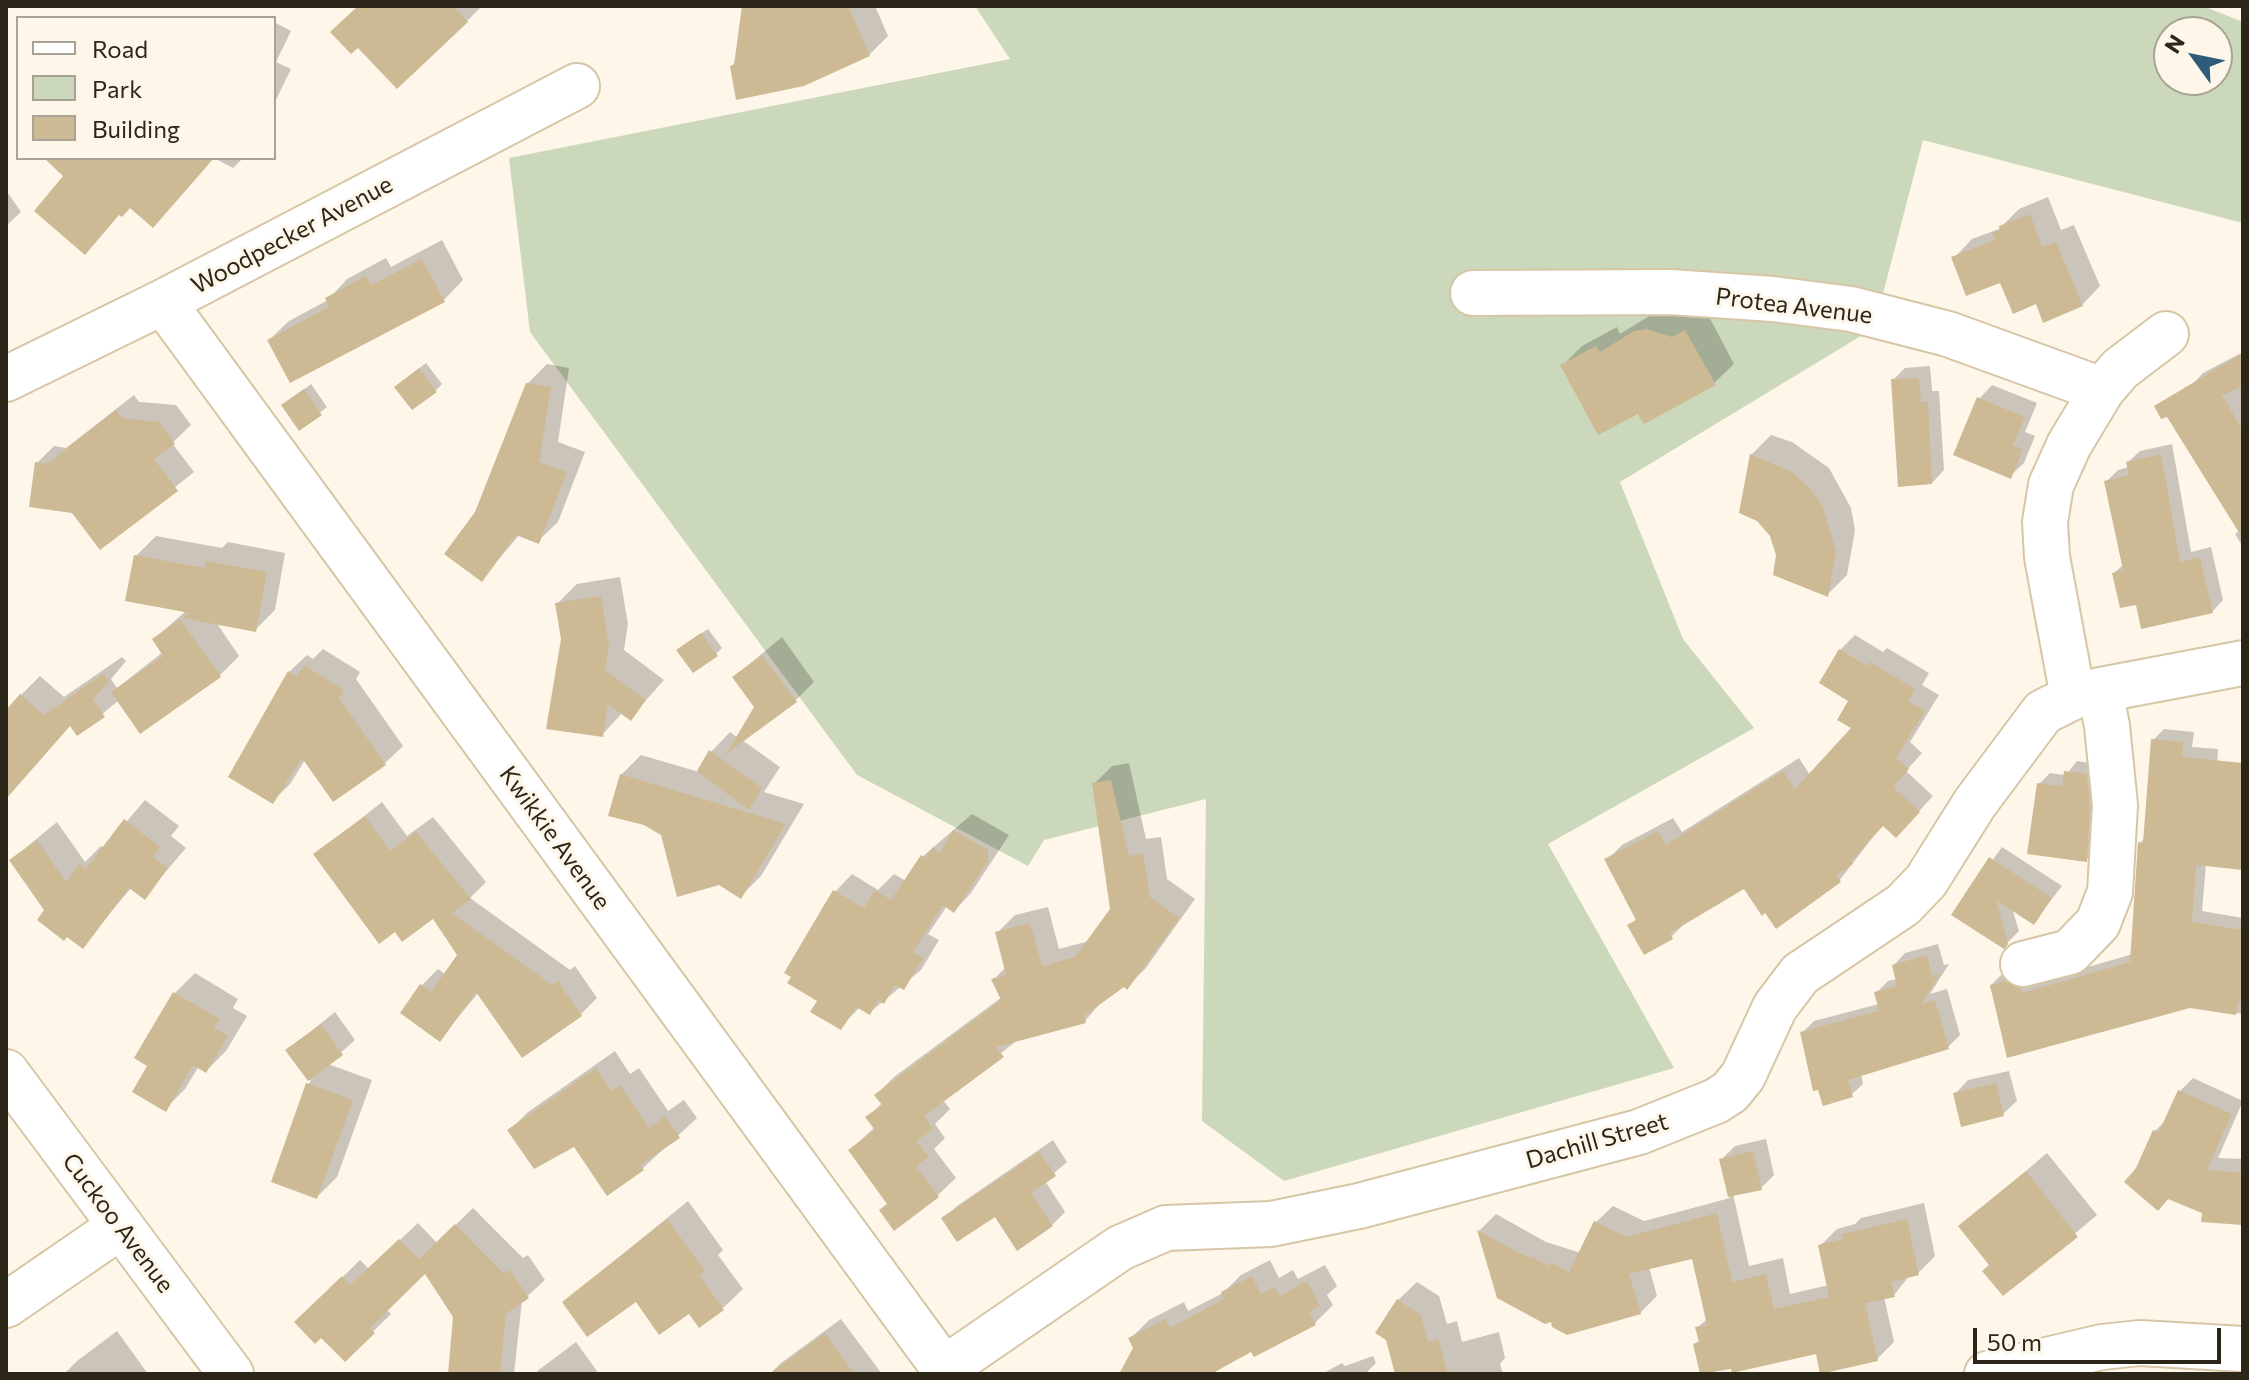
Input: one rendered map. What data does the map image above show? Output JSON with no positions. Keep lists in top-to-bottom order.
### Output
{
  "streets": {
    "street": [
      "Woodpecker Avenue",
      "Protea Avenue",
      "Kwikkie Avenue",
      "Dachill Street",
      "Cuckoo Avenue"
    ]
  },
  "crossings": [
    ["Woodpecker Avenue", "Kwikkie Avenue"],
    ["Kwikkie Avenue", "Dachill Street"]
  ],
  "legend": ["Road", "Park", "Building"],
  "scale_bar": "50 m",
  "north": "top left"
}
